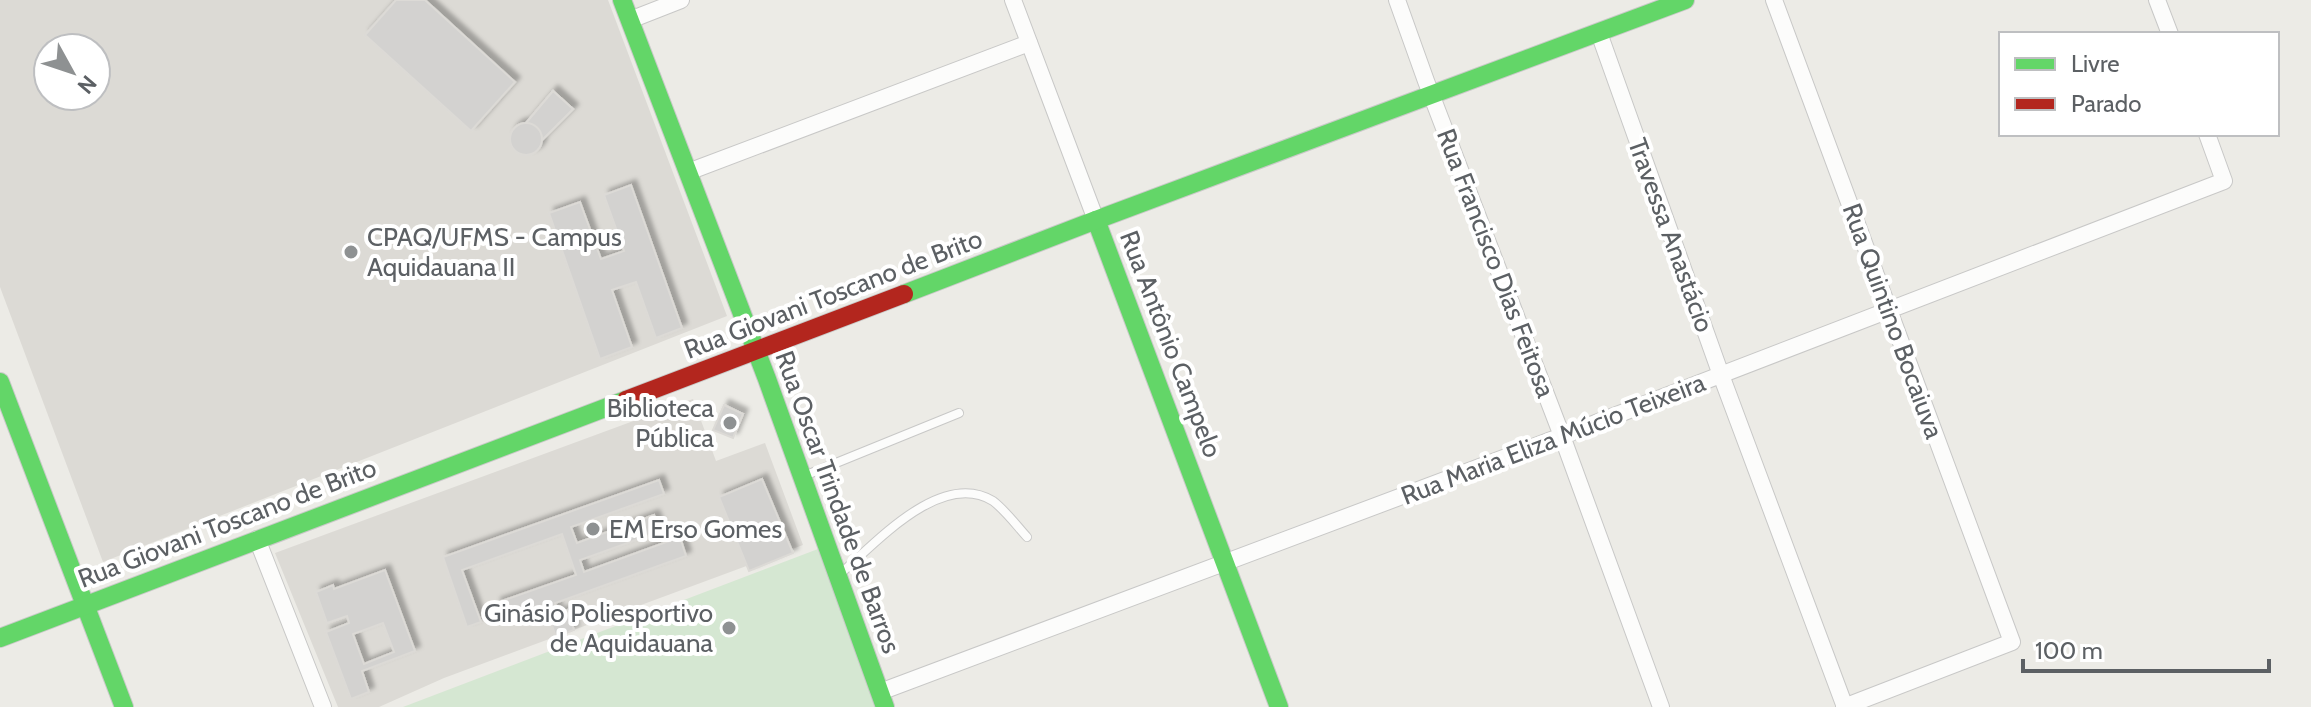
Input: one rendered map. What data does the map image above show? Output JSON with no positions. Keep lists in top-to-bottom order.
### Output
{
  "streets": {
    "main road": ["Rua Giovani Toscano de Brito", "Rua Antônio Campelo", "Rua Oscar Trindade de Barros"],
    "street": [
      "Travessa Anastácio",
      "Rua Francisco Dias Feitosa",
      "Rua Quintino Bocaiuva",
      "Rua Maria Eliza Múcio Teixeira"
    ]
  },
  "crossings": [
    ["Travessa Anastácio", "Rua Giovani Toscano de Brito"],
    ["Travessa Anastácio", "Rua Quintino Bocaiuva"],
    ["Travessa Anastácio", "Rua Maria Eliza Múcio Teixeira"],
    ["Rua Francisco Dias Feitosa", "Rua Giovani Toscano de Brito"],
    ["Rua Francisco Dias Feitosa", "Rua Maria Eliza Múcio Teixeira"],
    ["Rua Giovani Toscano de Brito", "Rua Antônio Campelo"],
    ["Rua Giovani Toscano de Brito", "Rua Oscar Trindade de Barros"],
    ["Rua Quintino Bocaiuva", "Rua Maria Eliza Múcio Teixeira"],
    ["Rua Antônio Campelo", "Rua Maria Eliza Múcio Teixeira"],
    ["Rua Maria Eliza Múcio Teixeira", "Rua Oscar Trindade de Barros"]
  ],
  "places": [
    "CPAQ/UFMS - Campus Aquidauana II",
    "Biblioteca Pública",
    "EM Erso Gomes",
    "Ginásio Poliesportivo de Aquidauana"
  ],
  "legend": ["Livre", "Parado"],
  "scale_bar": "100 m",
  "north": "bottom right"
}
